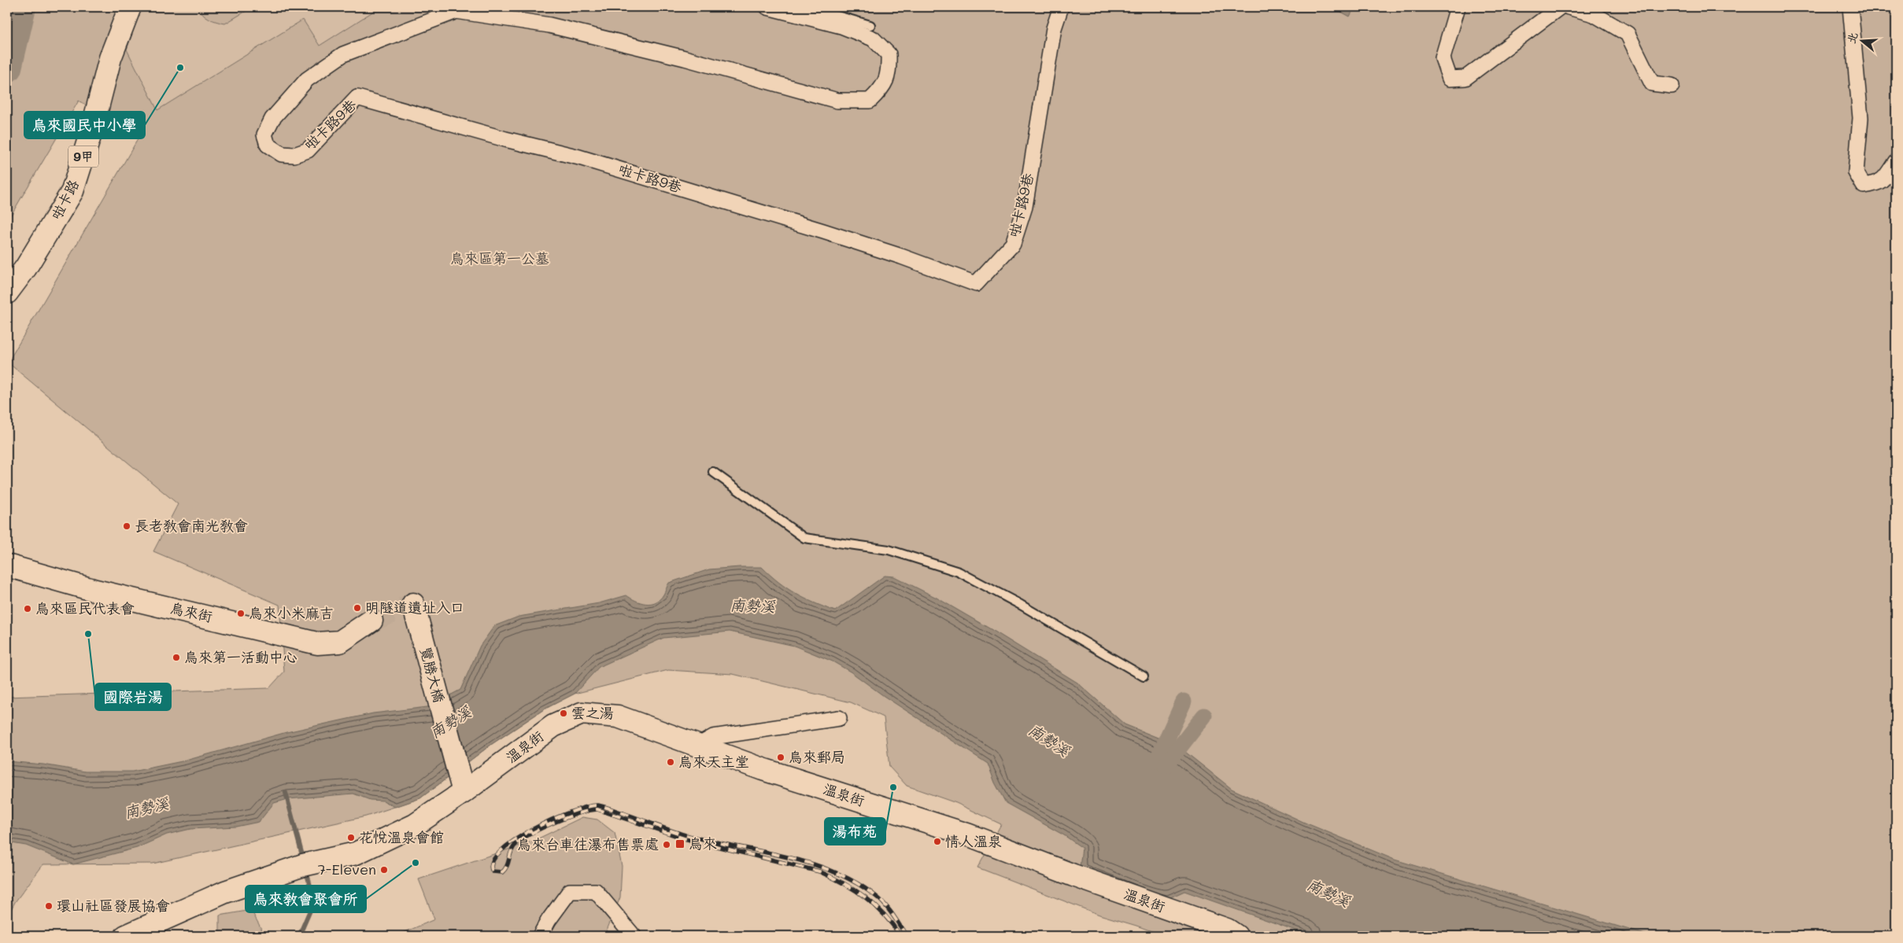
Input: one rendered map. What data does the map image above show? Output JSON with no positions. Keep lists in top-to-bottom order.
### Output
{
  "streets": {
    "street": [
      "啦卡路9巷",
      "9甲",
      "啦卡路",
      "烏來街",
      "覽勝大橋",
      "溫泉街"
    ]
  },
  "crossings": [
    ["覽勝大橋", "溫泉街"]
  ],
  "water": ["南勢溪"],
  "parks": ["烏來區第一公墓"],
  "places": {
    "other": [
      "烏來國民中小學",
      "長老教會南光教會",
      "明隧道遺址入口",
      "烏來區民代表會",
      "烏來小米麻吉",
      "國際岩湯",
      "烏來第一活動中心",
      "雲之湯",
      "烏來郵局",
      "烏來天主堂",
      "湯布苑",
      "花悅溫泉會館",
      "情人溫泉",
      "烏來台車往瀑布售票處",
      "烏來教會聚會所",
      "7-Eleven",
      "環山社區發展協會"
    ],
    "transit": ["烏來"]
  },
  "north": "left"
}
